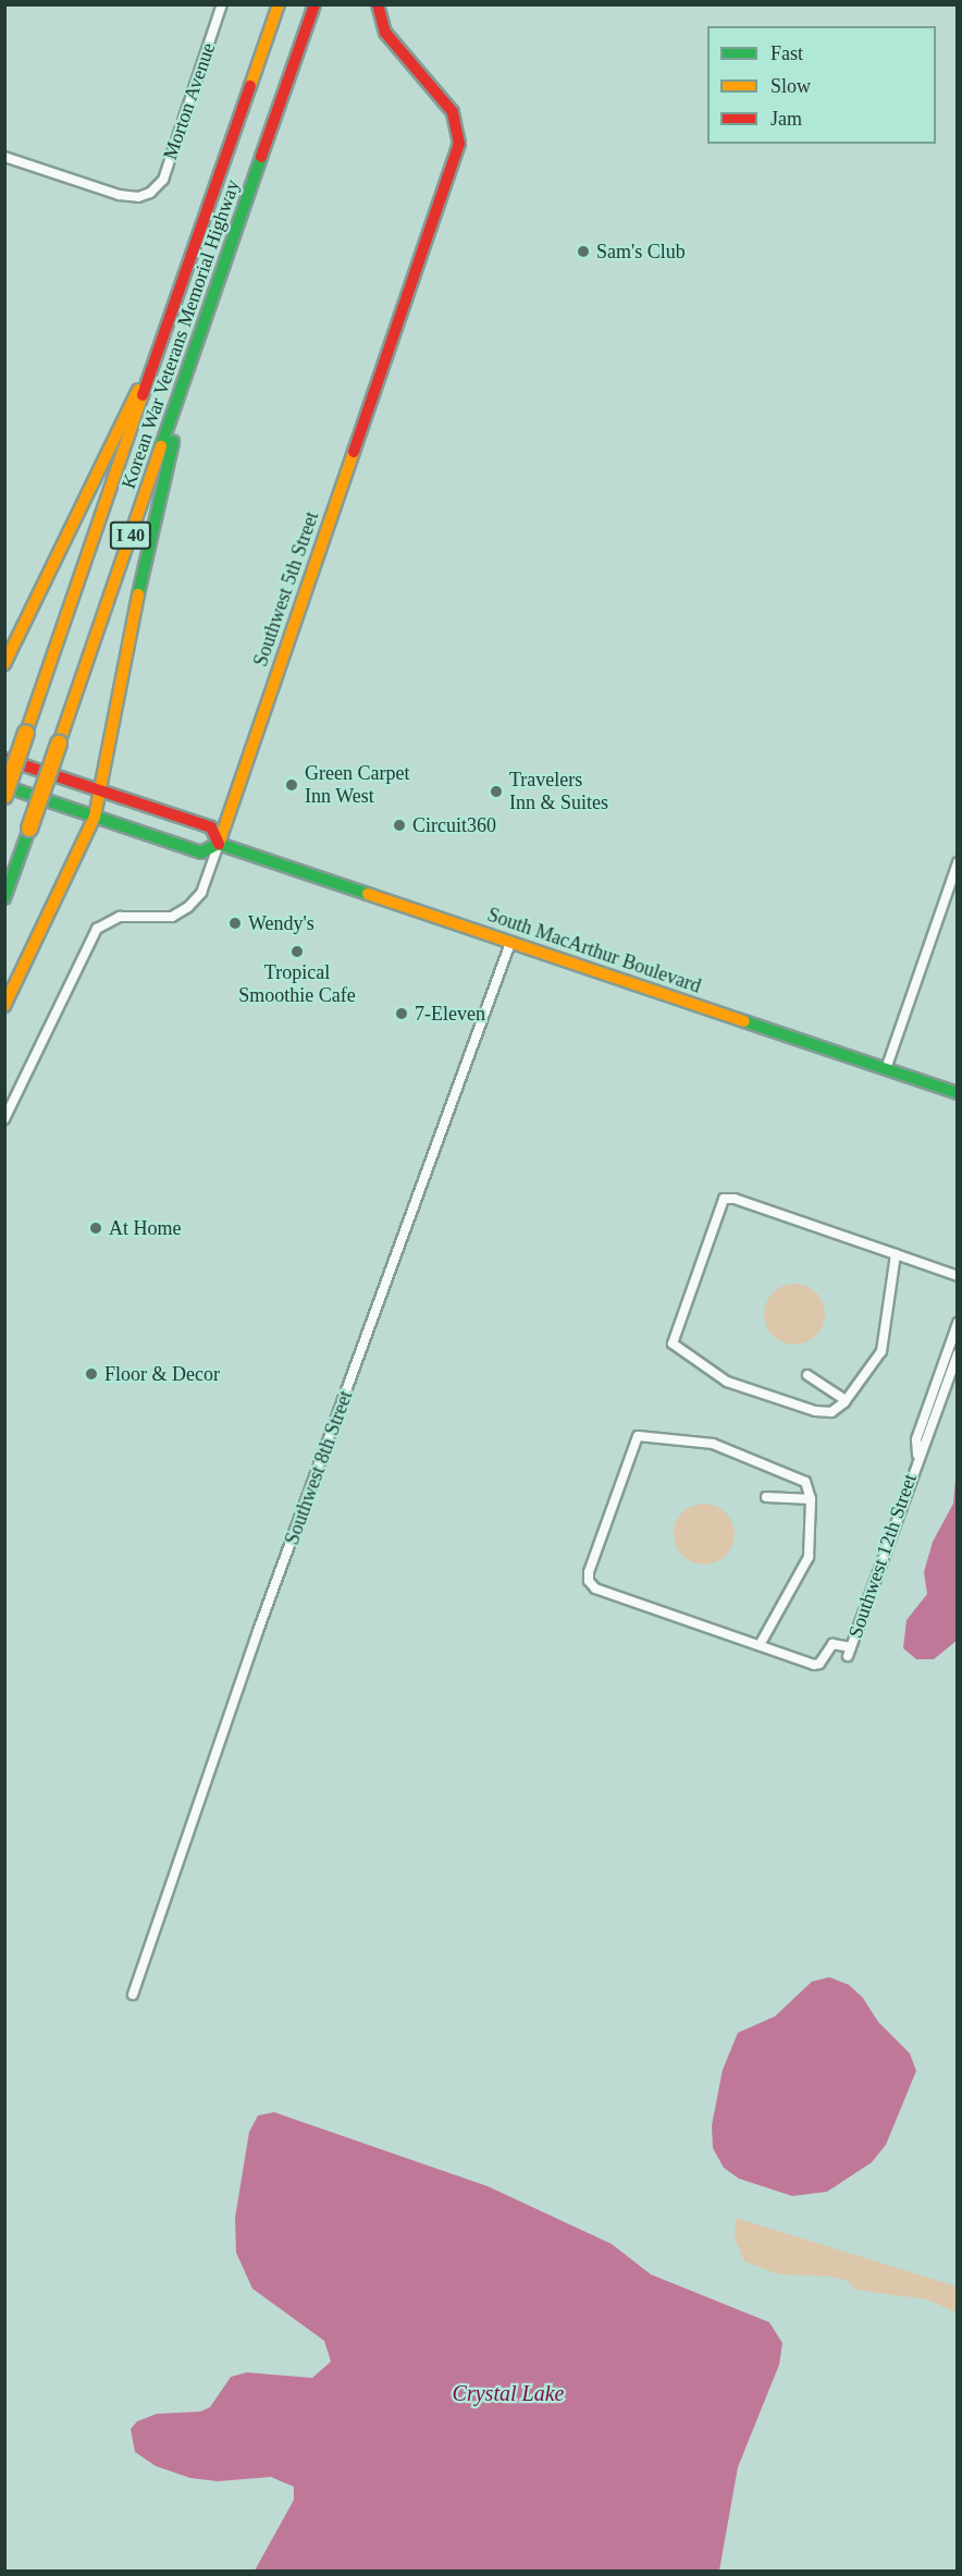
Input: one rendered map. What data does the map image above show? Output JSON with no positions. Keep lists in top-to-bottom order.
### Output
{
  "streets": {
    "main road": [
      "Korean War Veterans Memorial Highway",
      "I 40",
      "Southwest 5th Street",
      "South MacArthur Boulevard"
    ],
    "street": ["Morton Avenue", "Southwest 8th Street", "Southwest 12th Street"]
  },
  "crossings": [
    ["Southwest 5th Street", "South MacArthur Boulevard"],
    ["South MacArthur Boulevard", "Southwest 8th Street"]
  ],
  "water": ["Crystal Lake"],
  "places": [
    "Sam's Club",
    "Green Carpet Inn West",
    "Travelers Inn & Suites",
    "Circuit360",
    "Wendy's",
    "Tropical Smoothie Cafe",
    "7-Eleven",
    "At Home",
    "Floor & Decor"
  ],
  "legend": ["Fast", "Slow", "Jam"]
}
